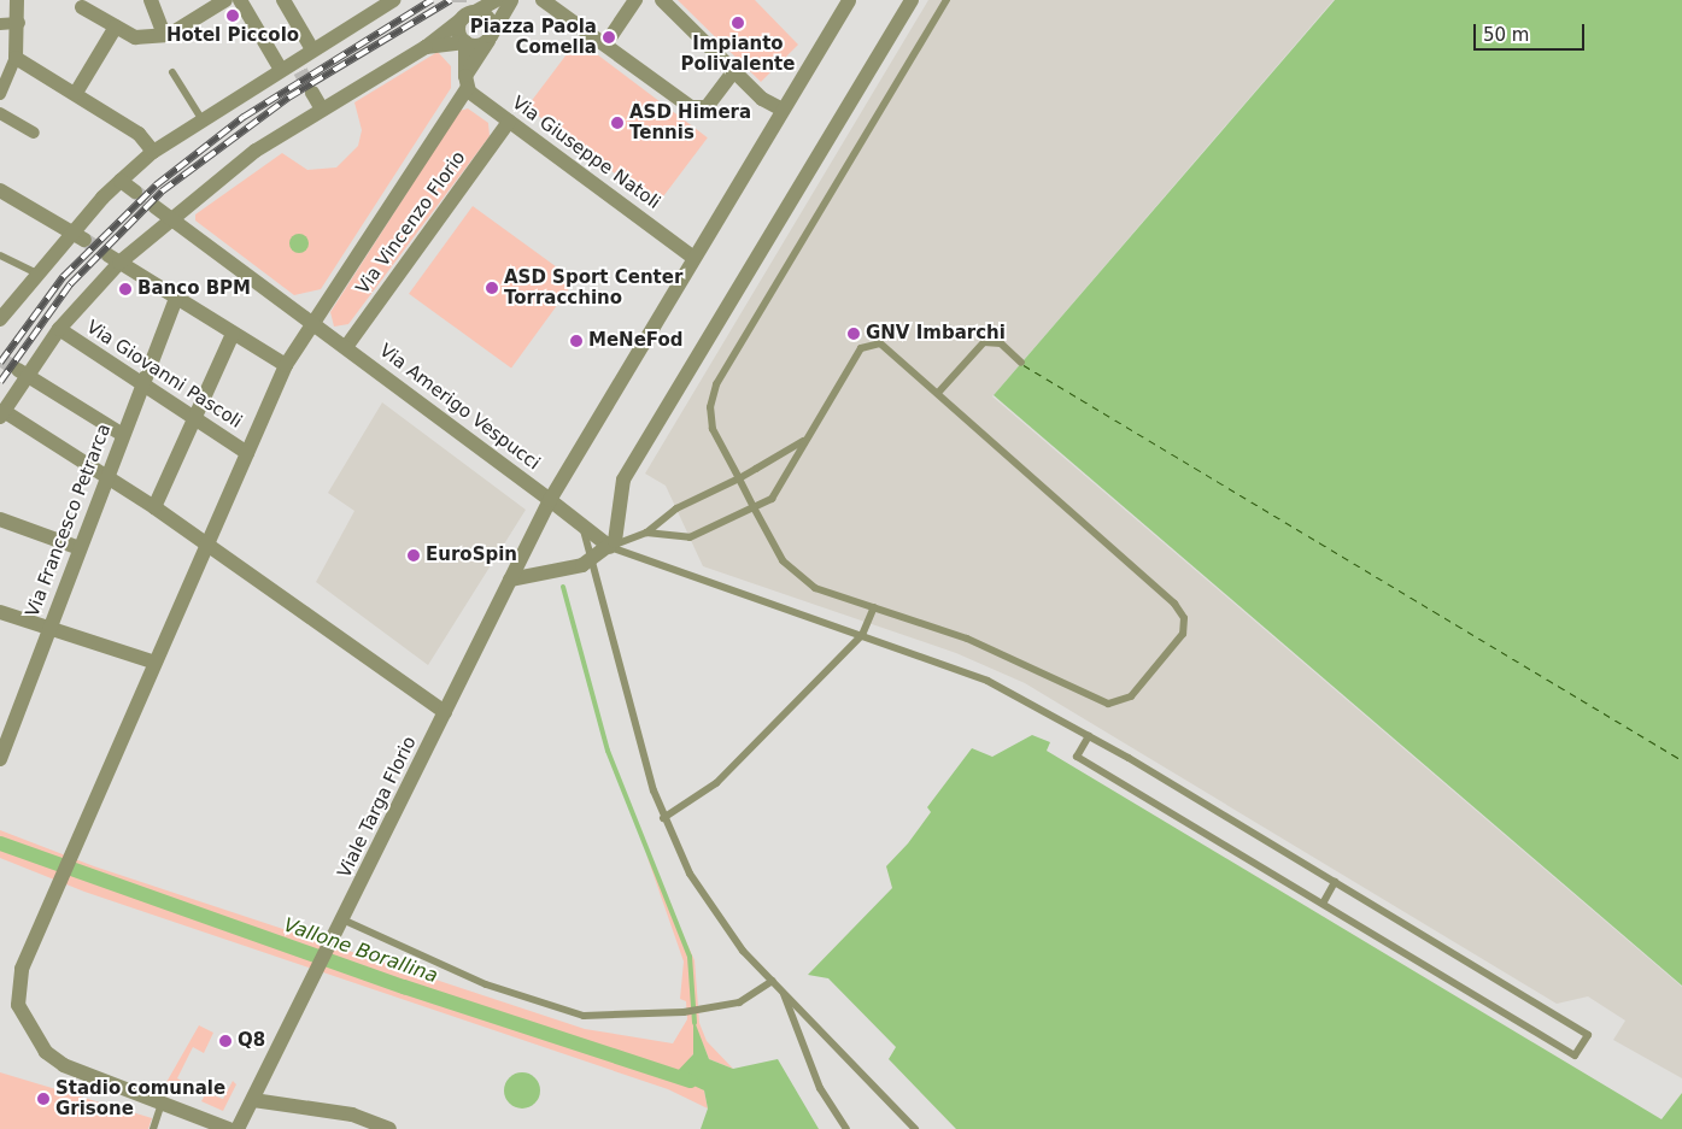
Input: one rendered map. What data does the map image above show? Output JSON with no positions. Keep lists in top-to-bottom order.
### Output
{
  "streets": {
    "street": [
      "Via Giuseppe Natoli",
      "Via Vincenzo Florio",
      "Via Giovanni Pascoli",
      "Via Amerigo Vespucci",
      "Via Francesco Petrarca",
      "Viale Targa Florio"
    ]
  },
  "crossings": [
    ["Via Giuseppe Natoli", "Via Vincenzo Florio"],
    ["Via Giuseppe Natoli", "Viale Targa Florio"],
    ["Via Vincenzo Florio", "Via Amerigo Vespucci"],
    ["Via Giovanni Pascoli", "Via Francesco Petrarca"],
    ["Via Amerigo Vespucci", "Viale Targa Florio"]
  ],
  "water": ["Vallone Borallina"],
  "places": [
    "Hotel Piccolo",
    "Impianto Polivalente",
    "Piazza Paola Comella",
    "ASD Himera Tennis",
    "ASD Sport Center Torracchino",
    "Banco BPM",
    "GNV Imbarchi",
    "MeNeFod",
    "EuroSpin",
    "Q8",
    "Stadio comunale Grisone"
  ],
  "scale_bar": "50 m"
}
